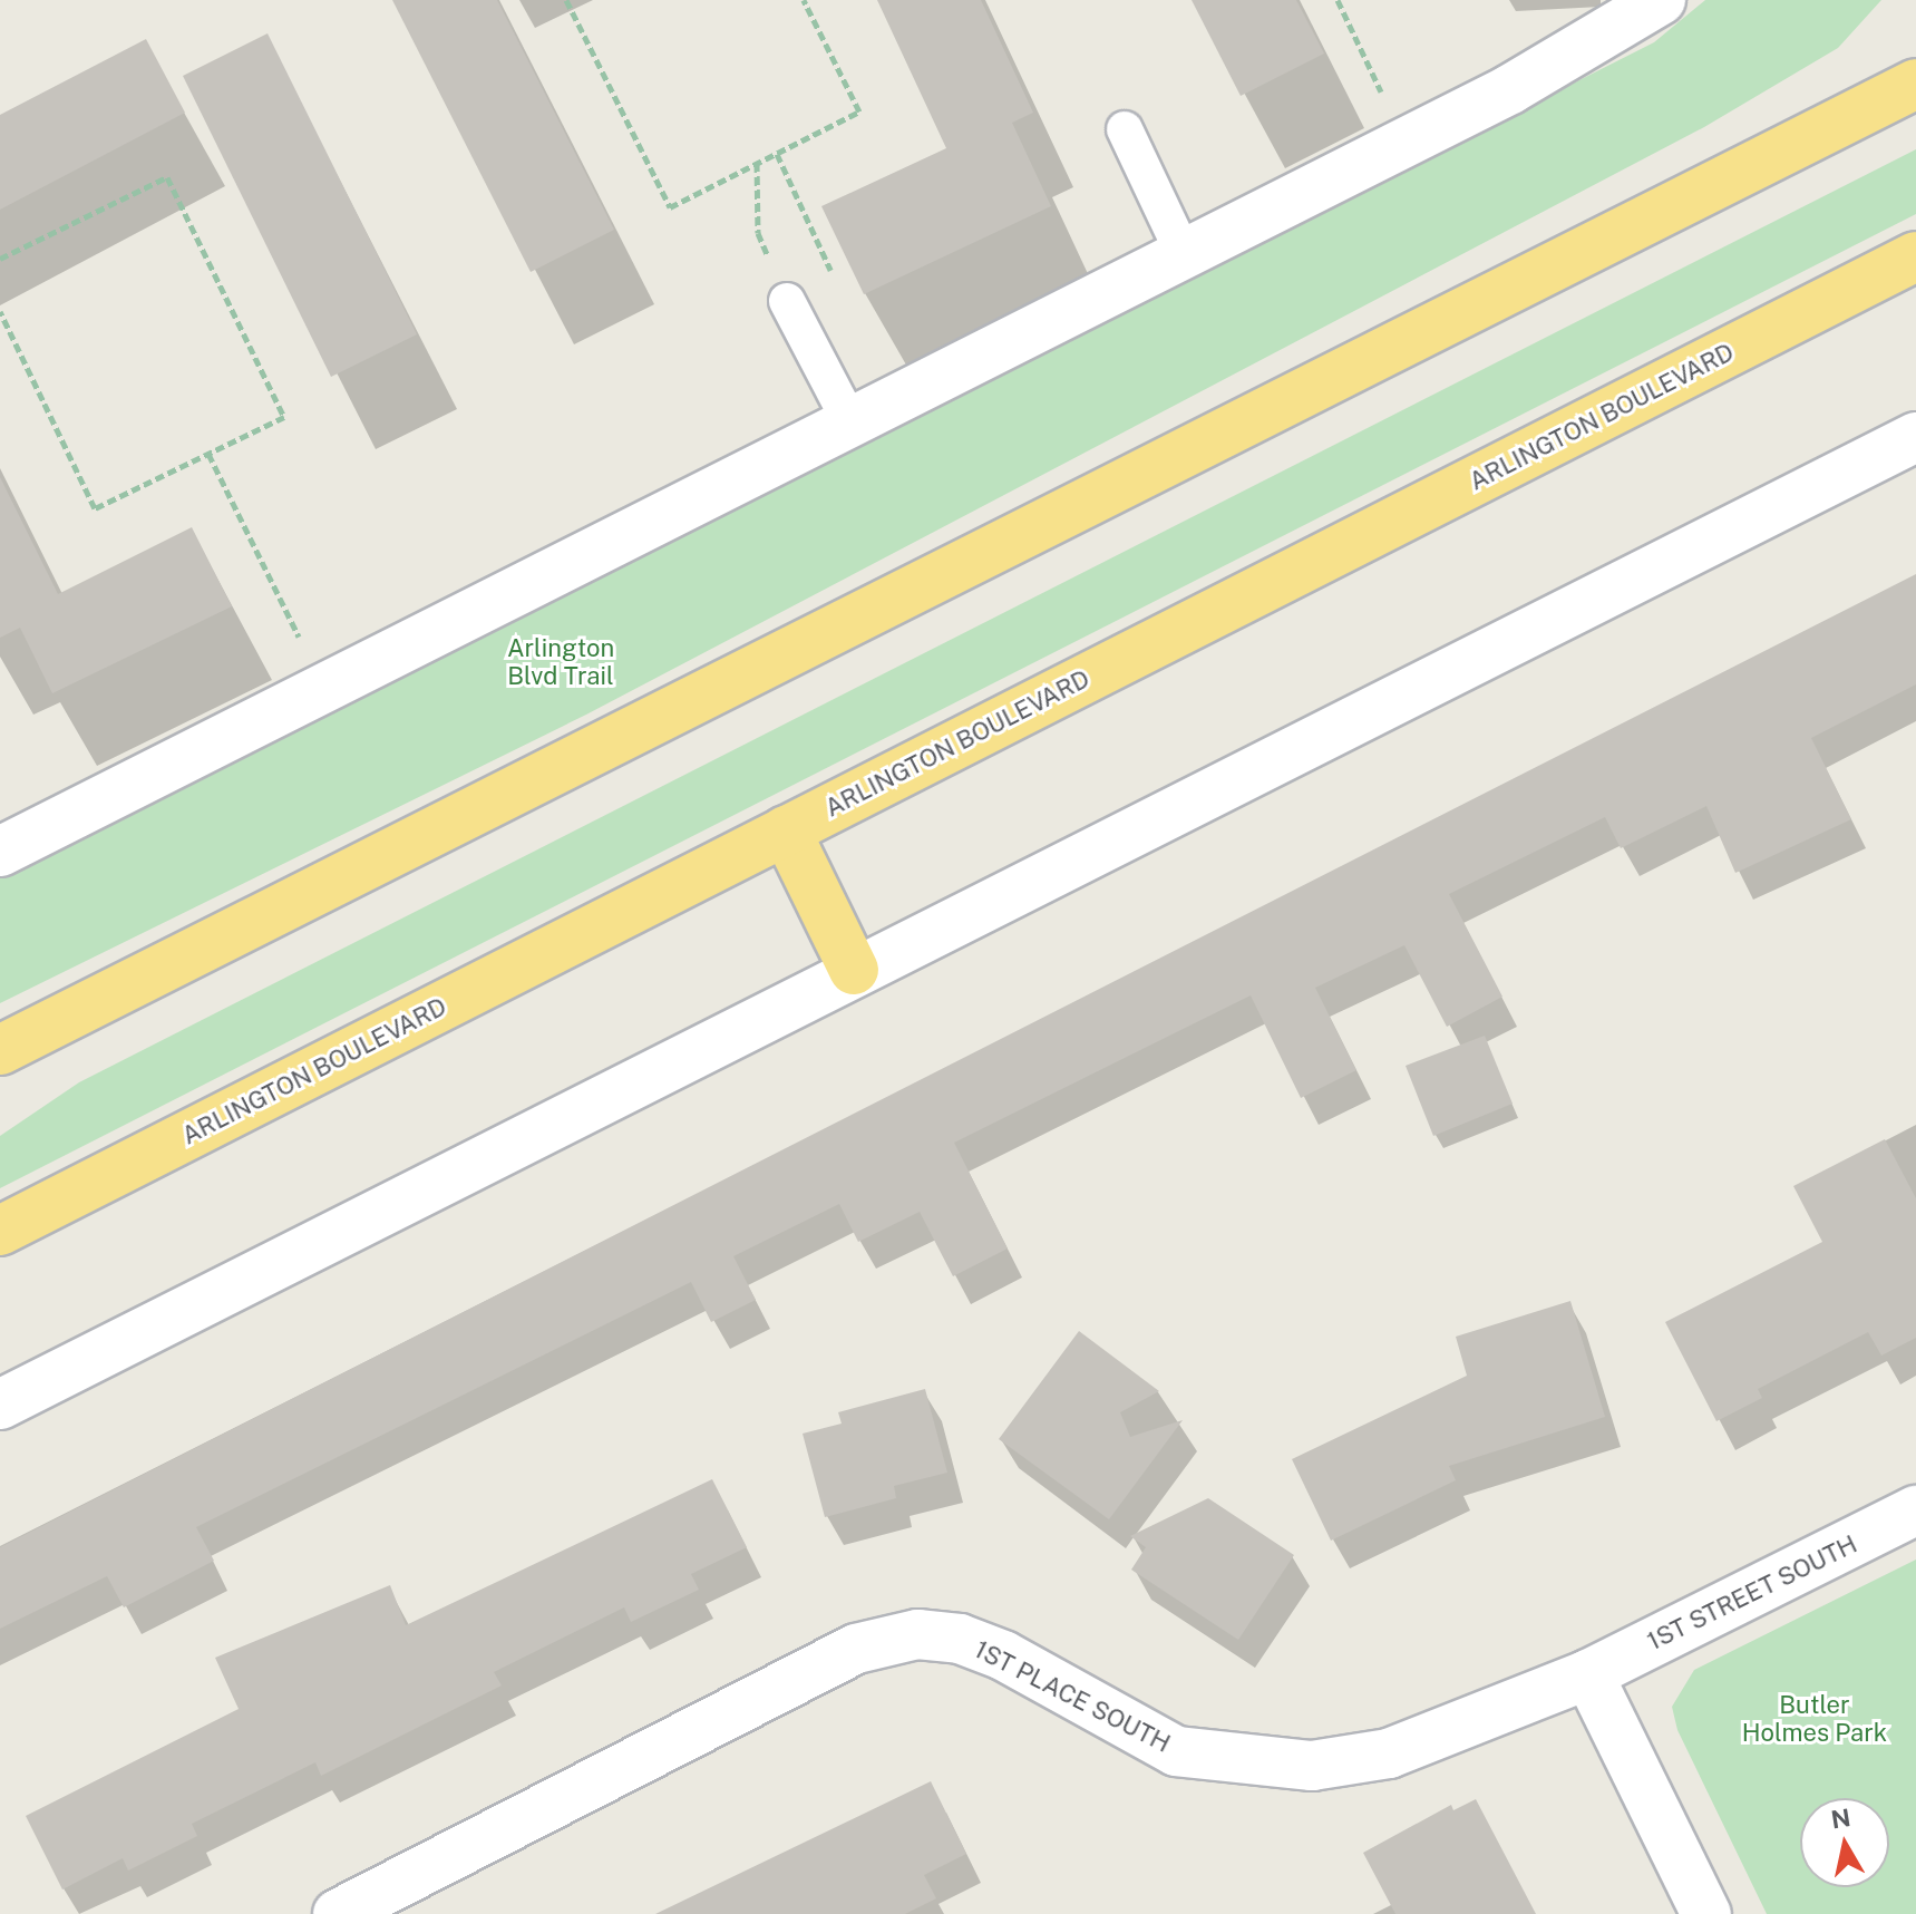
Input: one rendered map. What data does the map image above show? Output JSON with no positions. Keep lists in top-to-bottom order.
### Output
{
  "streets": {
    "highway": ["ARLINGTON BOULEVARD"],
    "street": ["1ST STREET SOUTH", "1ST PLACE SOUTH"]
  },
  "crossings": [
    ["1ST STREET SOUTH", "1ST PLACE SOUTH"]
  ],
  "parks": ["Arlington Blvd Trail", "Butler Holmes Park"],
  "north": "top"
}
